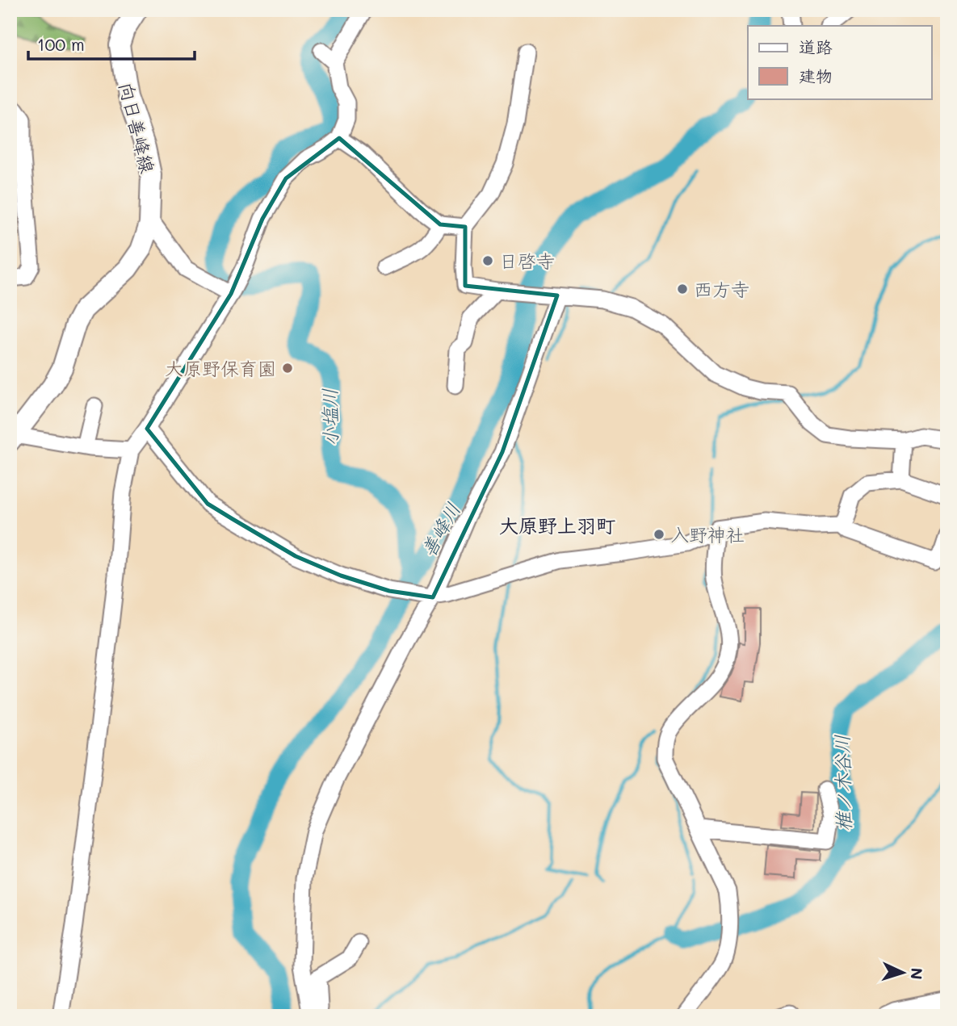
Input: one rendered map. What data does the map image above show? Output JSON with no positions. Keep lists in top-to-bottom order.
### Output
{
  "streets": {
    "main road": ["向日善峰線"]
  },
  "districts": ["大原野上羽町"],
  "water": ["小塩川", "善峰川", "椎ノ木谷川"],
  "places": [
    "日啓寺",
    "西方寺",
    "大原野保育園",
    "入野神社"
  ],
  "legend": ["道路", "建物"],
  "scale_bar": "100 m",
  "north": "right"
}
